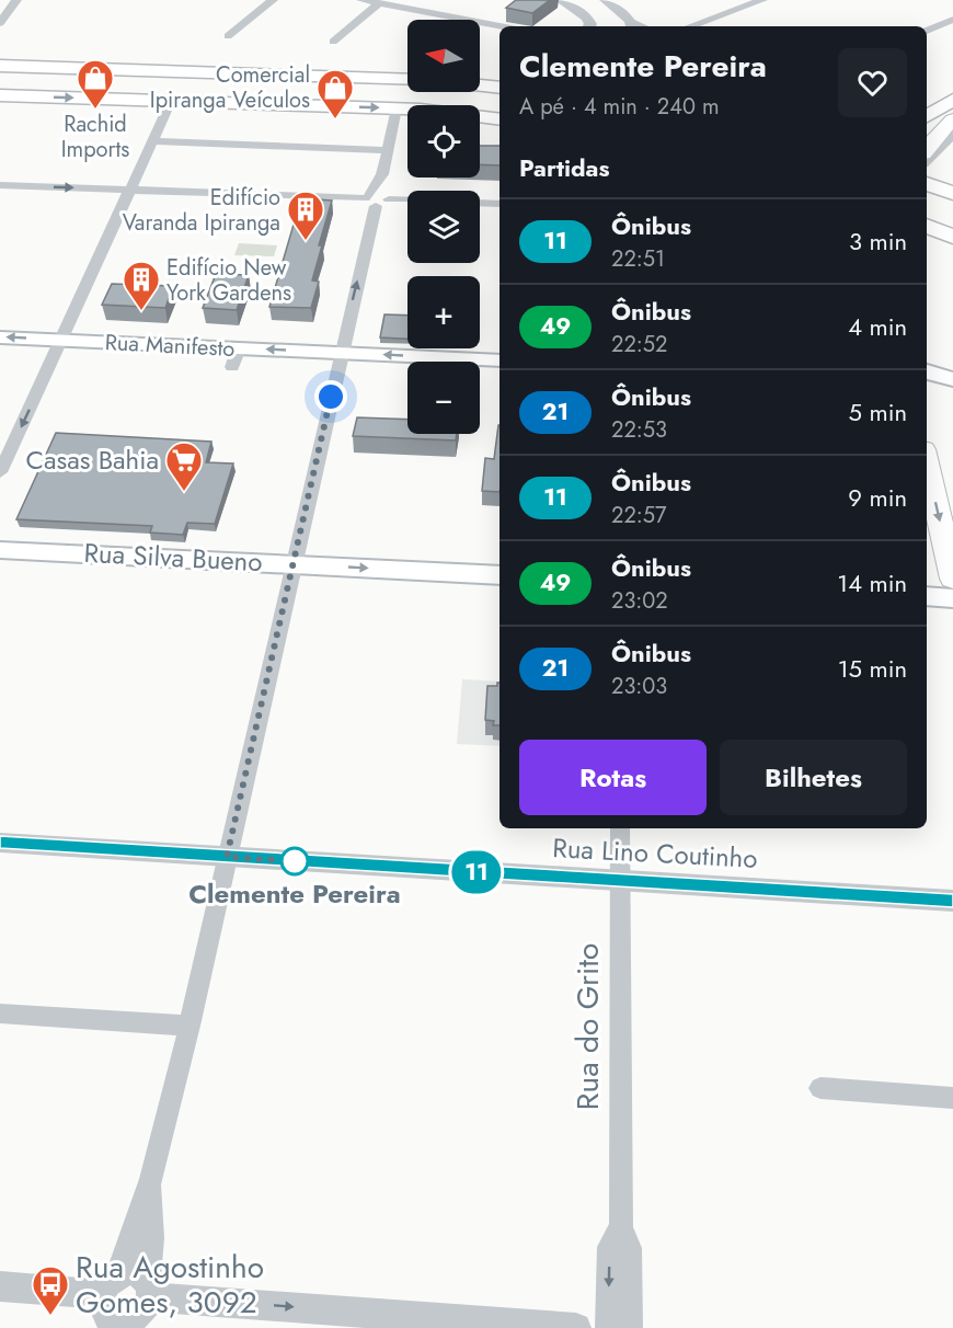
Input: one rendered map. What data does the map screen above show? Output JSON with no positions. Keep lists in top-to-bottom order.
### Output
{
  "streets": {
    "main road": ["Rua Manifesto", "Rua Silva Bueno"],
    "street": ["Rua Lino Coutinho", "Rua do Grito"]
  },
  "crossings": [
    ["Rua Lino Coutinho", "Rua do Grito"]
  ],
  "one_way": ["Rua Manifesto", "Rua Silva Bueno"],
  "places": {
    "shop": ["Rachid Imports", "Comercial Ipiranga Veículos"],
    "building": ["Edifício Varanda Ipiranga", "Edifício New York Gardens"],
    "supermarket": ["Casas Bahia"],
    "other": ["Clemente Pereira"],
    "bus stop": ["Rua Agostinho Gomes, 3092"]
  },
  "lines": ["bus line 11"],
  "north": "left",
  "page": {
    "on_map": "11",
    "map_buttons": ["+", "−"],
    "heading": [
      ["Clemente Pereira", "A pé · 4 min · 240 m"],
      "Partidas"
    ],
    "list": [
      {
        "mark": "11",
        "name": "Ônibus",
        "note": "22:51",
        "value": "3 min"
      },
      {
        "mark": "49",
        "name": "Ônibus",
        "note": "22:52",
        "value": "4 min"
      },
      {
        "mark": "21",
        "name": "Ônibus",
        "note": "22:53",
        "value": "5 min"
      },
      {
        "mark": "11",
        "name": "Ônibus",
        "note": "22:57",
        "value": "9 min"
      },
      {
        "mark": "49",
        "name": "Ônibus",
        "note": "23:02",
        "value": "14 min"
      },
      {
        "mark": "21",
        "name": "Ônibus",
        "note": "23:03",
        "value": "15 min"
      }
    ],
    "buttons": ["Rotas", "Bilhetes"]
  }
}
